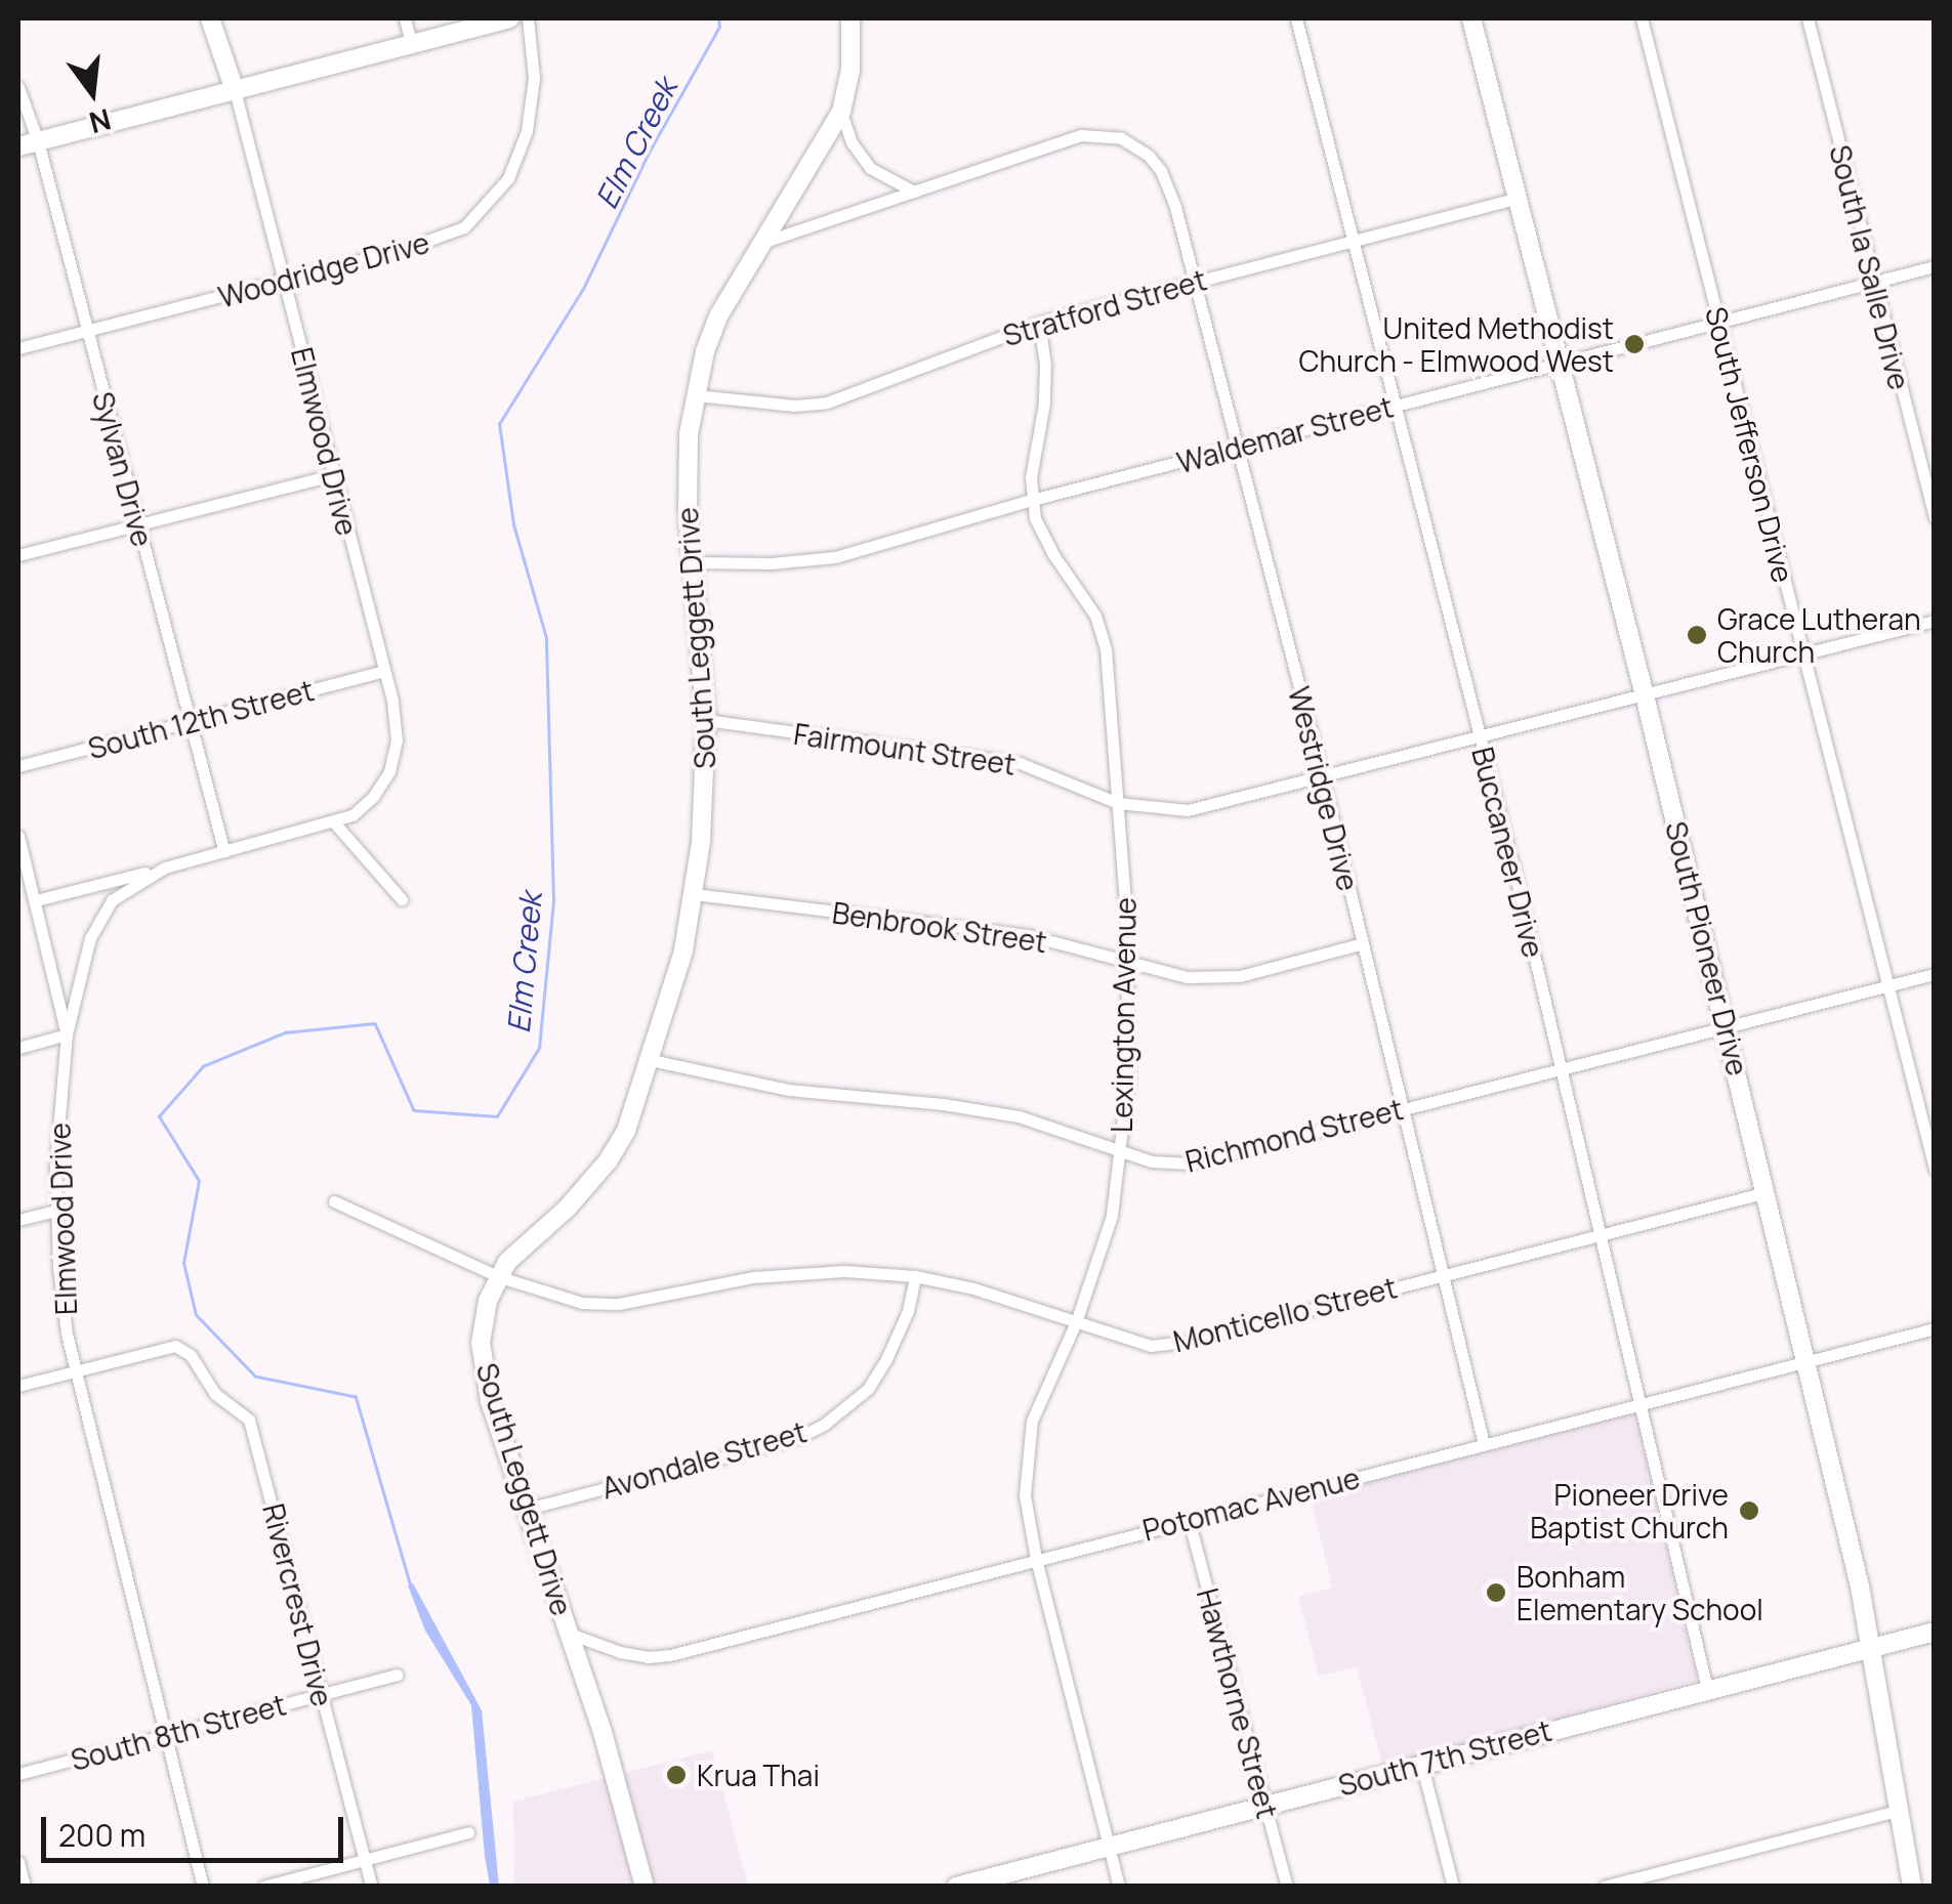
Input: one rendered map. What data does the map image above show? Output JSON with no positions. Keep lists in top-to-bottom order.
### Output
{
  "streets": {
    "street": [
      "South la Salle Drive",
      "Woodridge Drive",
      "Stratford Street",
      "Waldemar Street",
      "Elmwood Drive",
      "South Jefferson Drive",
      "Sylvan Drive",
      "South Leggett Drive",
      "South 12th Street",
      "Fairmount Street",
      "Westridge Drive",
      "Buccaneer Drive",
      "Benbrook Street",
      "South Pioneer Drive",
      "Lexington Avenue",
      "Richmond Street",
      "Monticello Street",
      "Avondale Street",
      "Potomac Avenue",
      "Rivercrest Drive",
      "Hawthorne Street",
      "South 8th Street",
      "South 7th Street"
    ]
  },
  "crossings": [
    ["South la Salle Drive", "Waldemar Street"],
    ["Woodridge Drive", "Elmwood Drive"],
    ["Woodridge Drive", "Sylvan Drive"],
    ["Stratford Street", "South Leggett Drive"],
    ["Stratford Street", "Westridge Drive"],
    ["Stratford Street", "Buccaneer Drive"],
    ["Stratford Street", "South Pioneer Drive"],
    ["Stratford Street", "Lexington Avenue"],
    ["Waldemar Street", "South Jefferson Drive"],
    ["Waldemar Street", "South Leggett Drive"],
    ["Waldemar Street", "Westridge Drive"],
    ["Waldemar Street", "Buccaneer Drive"],
    ["Waldemar Street", "South Pioneer Drive"],
    ["Waldemar Street", "Lexington Avenue"],
    ["Elmwood Drive", "Sylvan Drive"],
    ["Elmwood Drive", "South 12th Street"],
    ["Elmwood Drive", "Rivercrest Drive"],
    ["Elmwood Drive", "South 8th Street"],
    ["South Jefferson Drive", "Fairmount Street"],
    ["South Jefferson Drive", "Richmond Street"],
    ["Sylvan Drive", "South 12th Street"],
    ["South Leggett Drive", "Fairmount Street"],
    ["South Leggett Drive", "Benbrook Street"],
    ["South Leggett Drive", "Richmond Street"],
    ["South Leggett Drive", "Monticello Street"],
    ["South Leggett Drive", "Avondale Street"],
    ["South Leggett Drive", "Potomac Avenue"],
    ["Fairmount Street", "Westridge Drive"],
    ["Fairmount Street", "Buccaneer Drive"],
    ["Fairmount Street", "South Pioneer Drive"],
    ["Fairmount Street", "Lexington Avenue"],
    ["Westridge Drive", "Benbrook Street"],
    ["Westridge Drive", "Richmond Street"],
    ["Westridge Drive", "Monticello Street"],
    ["Westridge Drive", "Potomac Avenue"],
    ["Buccaneer Drive", "Richmond Street"],
    ["Buccaneer Drive", "Monticello Street"],
    ["Buccaneer Drive", "Potomac Avenue"],
    ["Buccaneer Drive", "South 7th Street"],
    ["Benbrook Street", "Lexington Avenue"],
    ["South Pioneer Drive", "Richmond Street"],
    ["South Pioneer Drive", "Monticello Street"],
    ["South Pioneer Drive", "Potomac Avenue"],
    ["South Pioneer Drive", "South 7th Street"],
    ["Lexington Avenue", "Richmond Street"],
    ["Lexington Avenue", "Monticello Street"],
    ["Lexington Avenue", "Potomac Avenue"],
    ["Lexington Avenue", "South 7th Street"],
    ["Monticello Street", "Avondale Street"],
    ["Potomac Avenue", "Hawthorne Street"],
    ["Rivercrest Drive", "South 8th Street"],
    ["Hawthorne Street", "South 7th Street"]
  ],
  "water": ["Elm Creek"],
  "places": [
    "United Methodist Church - Elmwood West",
    "Grace Lutheran Church",
    "Pioneer Drive Baptist Church",
    "Bonham Elementary School",
    "Krua Thai"
  ],
  "scale_bar": "200 m",
  "north": "bottom"
}
